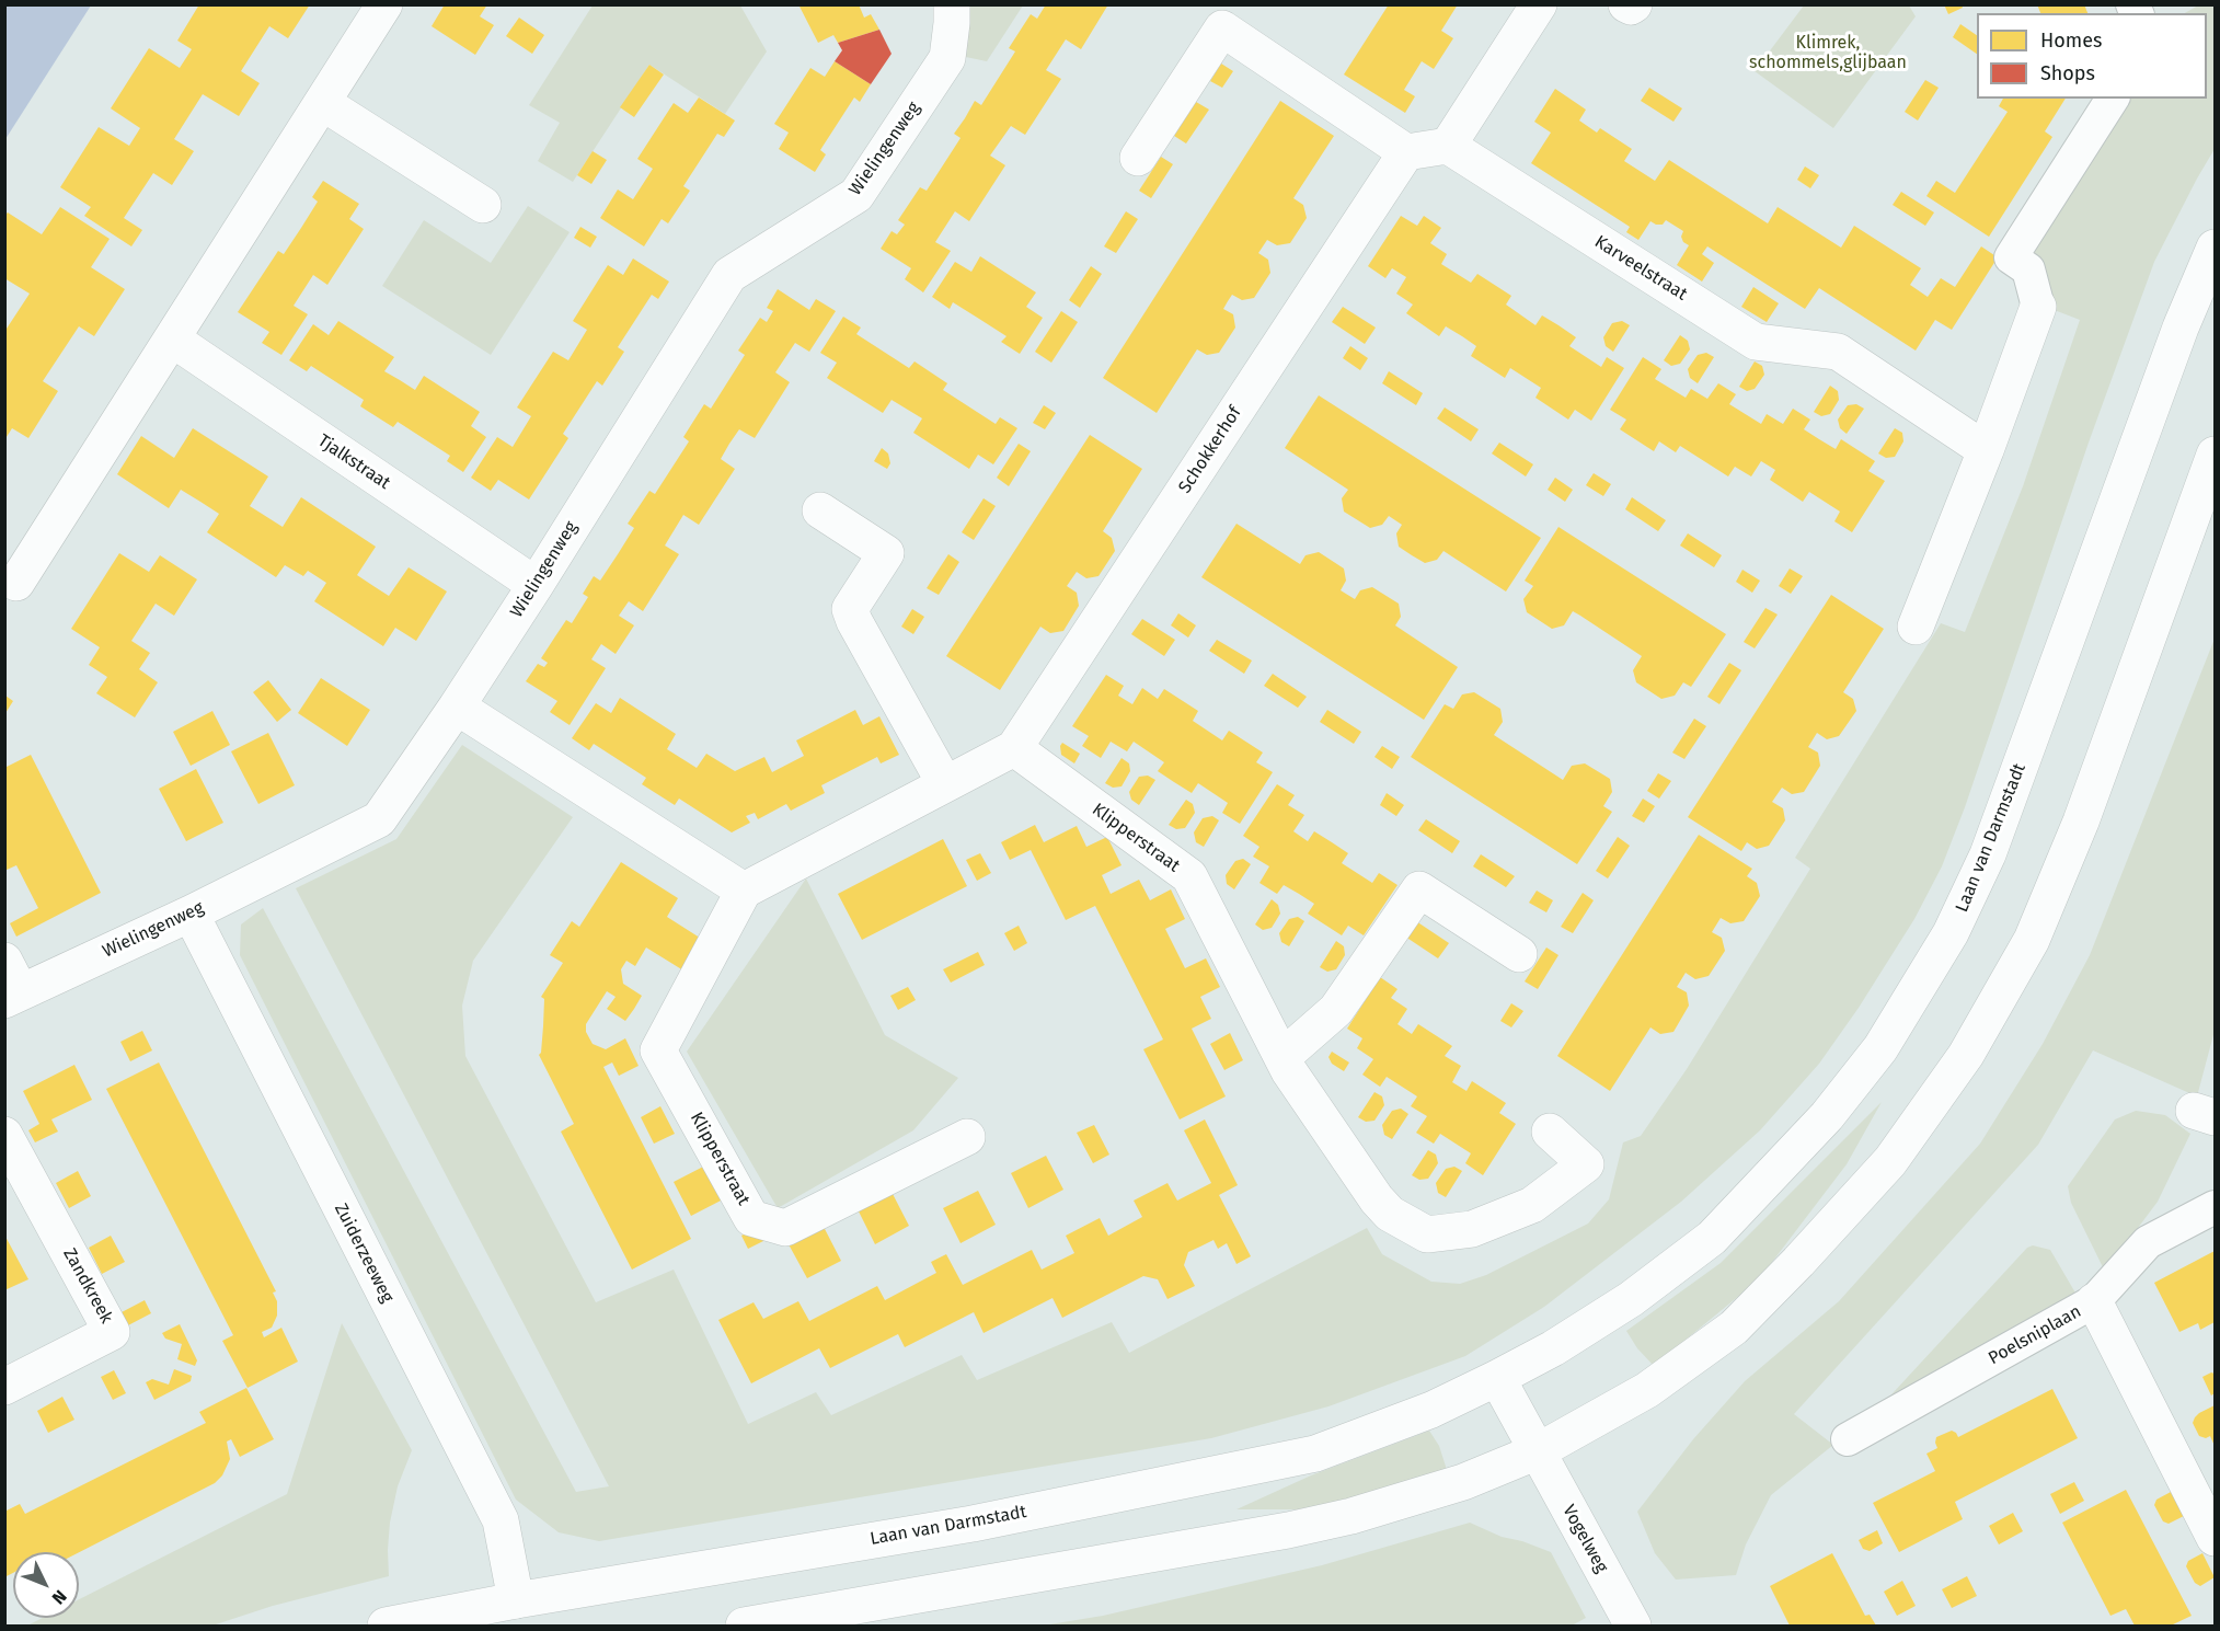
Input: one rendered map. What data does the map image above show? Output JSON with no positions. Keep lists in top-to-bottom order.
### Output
{
  "streets": {
    "street": [
      "Wielingenweg",
      "Karveelstraat",
      "Schokkerhof",
      "Tjalkstraat",
      "Klipperstraat",
      "Laan van Darmstadt",
      "Zuiderzeeweg",
      "Zandkreek",
      "Poelsniplaan",
      "Vogelweg"
    ]
  },
  "crossings": [
    ["Wielingenweg", "Tjalkstraat"],
    ["Wielingenweg", "Zuiderzeeweg"],
    ["Schokkerhof", "Klipperstraat"],
    ["Laan van Darmstadt", "Zuiderzeeweg"]
  ],
  "parks": ["Klimrek, schommels,glijbaan"],
  "legend": ["Homes", "Shops"],
  "north": "bottom right"
}
